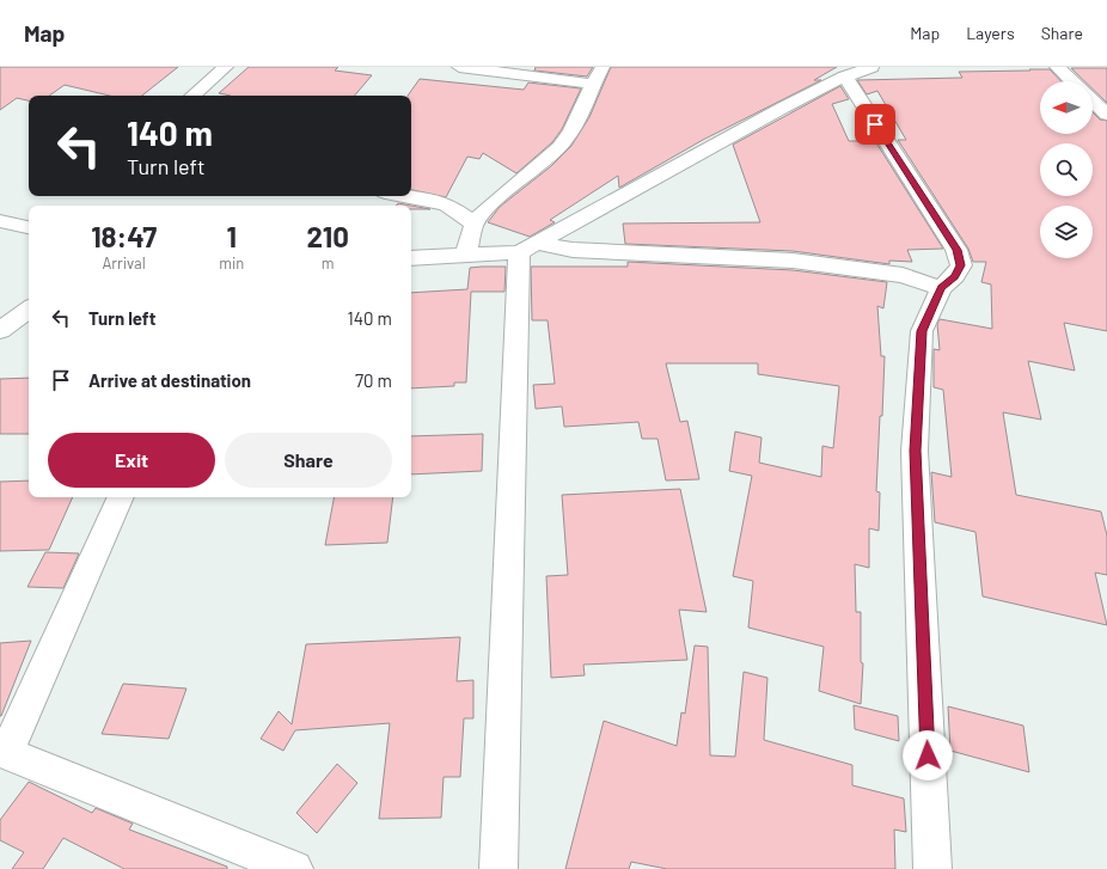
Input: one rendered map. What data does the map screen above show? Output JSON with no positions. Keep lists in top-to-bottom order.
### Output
{
  "north": "left",
  "page": {
    "header": "Map",
    "nav": ["Map", "Layers", "Share"],
    "turn": ["140 m", "Turn left"],
    "eta": [
      "18:47",
      "Arrival",
      "1",
      "min",
      "210",
      "m"
    ],
    "list": [
      {
        "name": "Turn left",
        "value": "140 m"
      },
      {
        "name": "Arrive at destination",
        "value": "70 m"
      }
    ],
    "buttons": ["Exit", "Share"]
  }
}
